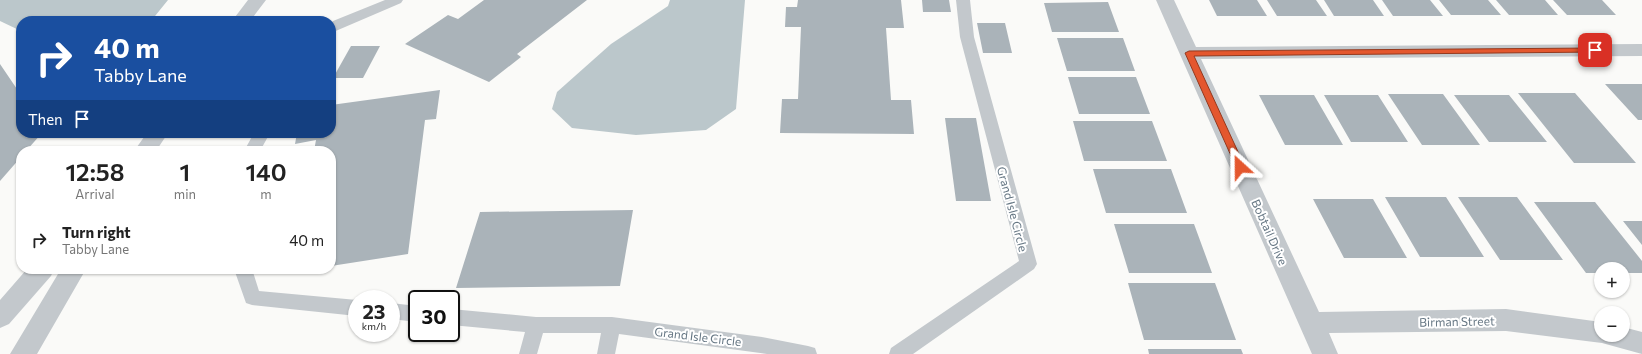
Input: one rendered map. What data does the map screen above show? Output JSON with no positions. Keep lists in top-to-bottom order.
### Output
{
  "streets": {
    "street": ["Bobtail Drive", "Birman Street"],
    "lane": ["Grand Isle Circle"]
  },
  "crossings": [
    ["Bobtail Drive", "Birman Street"]
  ],
  "page": {
    "turn": ["40 m", "Tabby Lane"],
    "then": "Then",
    "eta": [
      "12:58",
      "Arrival",
      "1",
      "min",
      "140",
      "m"
    ],
    "list": [
      {
        "name": "Turn right",
        "note": "Tabby Lane",
        "value": "40 m"
      }
    ],
    "map_buttons": ["+", "−"],
    "speed": "23 km/h",
    "limit": "30"
  }
}
